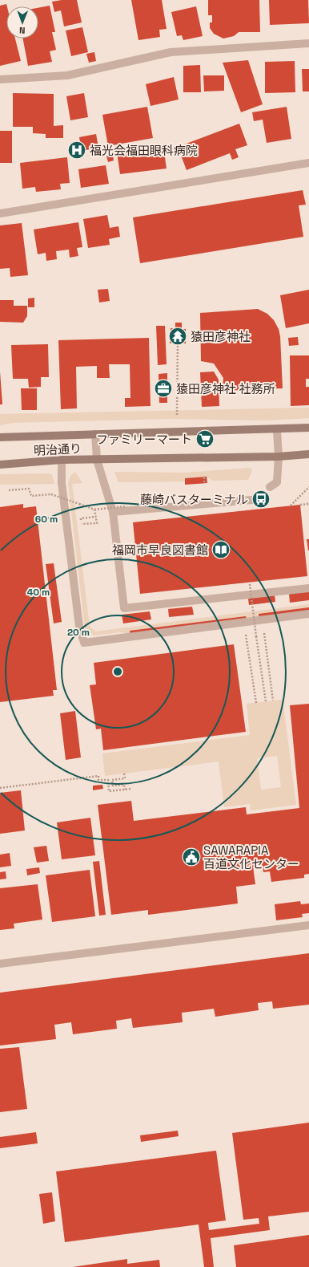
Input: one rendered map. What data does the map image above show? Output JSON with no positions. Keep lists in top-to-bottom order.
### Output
{
  "streets": {
    "street": ["明治通り"]
  },
  "places": {
    "hospital": ["福光会福田眼科病院"],
    "temple": ["猿田彦神社"],
    "office": ["猿田彦神社 社務所"],
    "supermarket": ["ファミリーマート"],
    "bus stop": ["藤崎バスターミナル"],
    "library": ["福岡市早良図書館"],
    "public building": ["SAWARAPIA 百道文化センター"]
  },
  "north": "bottom",
  "rings": ["60 m", "40 m", "20 m"]
}
